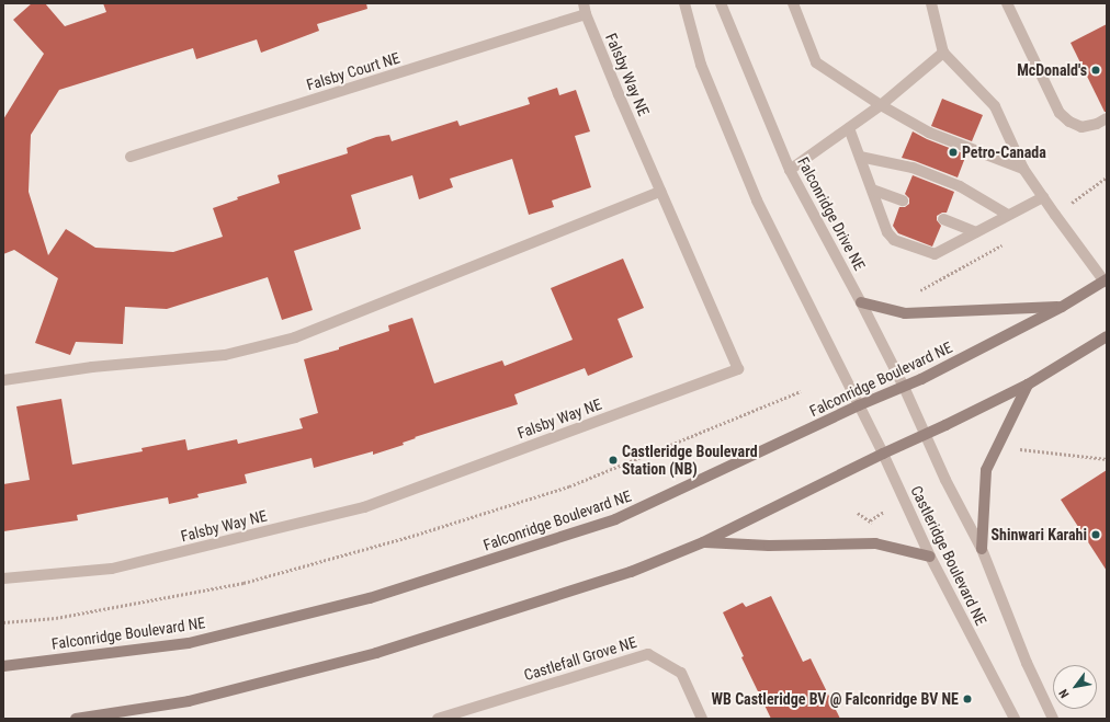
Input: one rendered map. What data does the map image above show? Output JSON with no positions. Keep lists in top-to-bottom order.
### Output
{
  "streets": {
    "main road": ["Falconridge Boulevard NE"],
    "street": [
      "Falsby Court NE",
      "Falsby Way NE",
      "Falconridge Drive NE",
      "Castleridge Boulevard NE",
      "Castlefall Grove NE"
    ]
  },
  "crossings": [
    ["Falsby Court NE", "Falsby Way NE"],
    ["Falconridge Drive NE", "Falconridge Boulevard NE"],
    ["Falconridge Drive NE", "Castleridge Boulevard NE"],
    ["Falconridge Boulevard NE", "Castleridge Boulevard NE"]
  ],
  "places": [
    "McDonald's",
    "Petro-Canada",
    "Castleridge Boulevard Station (NB)",
    "Shinwari Karahi",
    "WB Castleridge BV @ Falconridge BV NE"
  ],
  "north": "bottom left"
}
